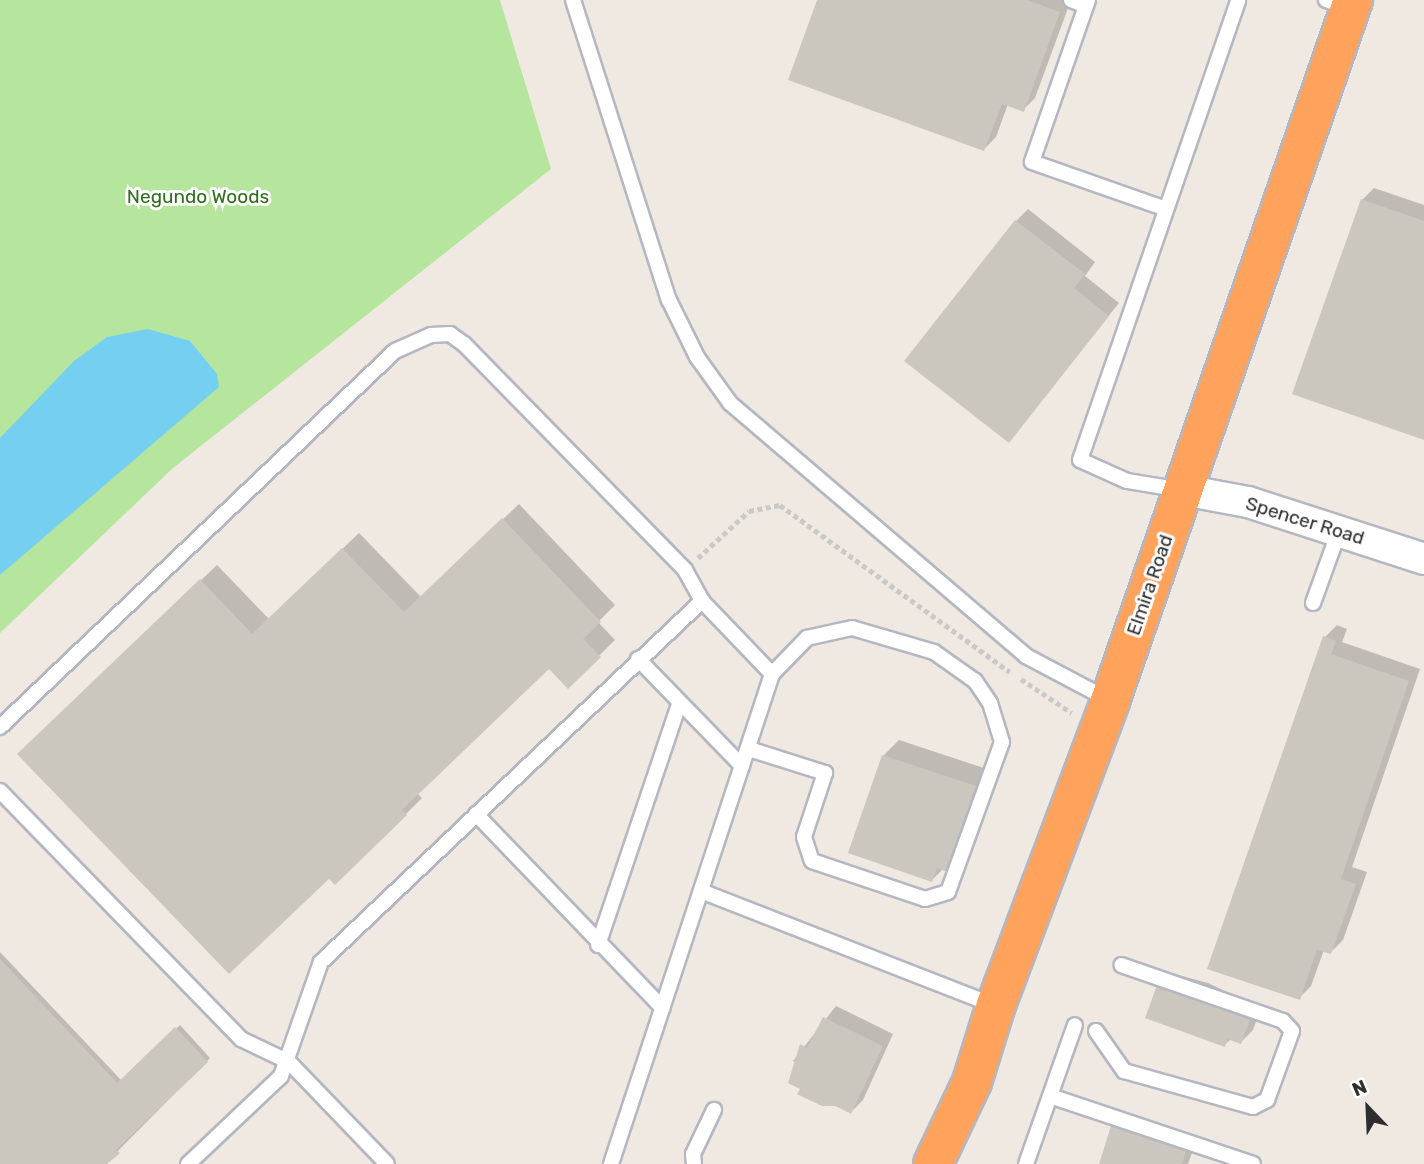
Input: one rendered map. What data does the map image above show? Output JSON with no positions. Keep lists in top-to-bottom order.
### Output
{
  "streets": {
    "highway": ["Elmira Road"],
    "street": ["Spencer Road"]
  },
  "crossings": [
    ["Spencer Road", "Elmira Road"]
  ],
  "parks": ["Negundo Woods"],
  "north": "top left"
}
